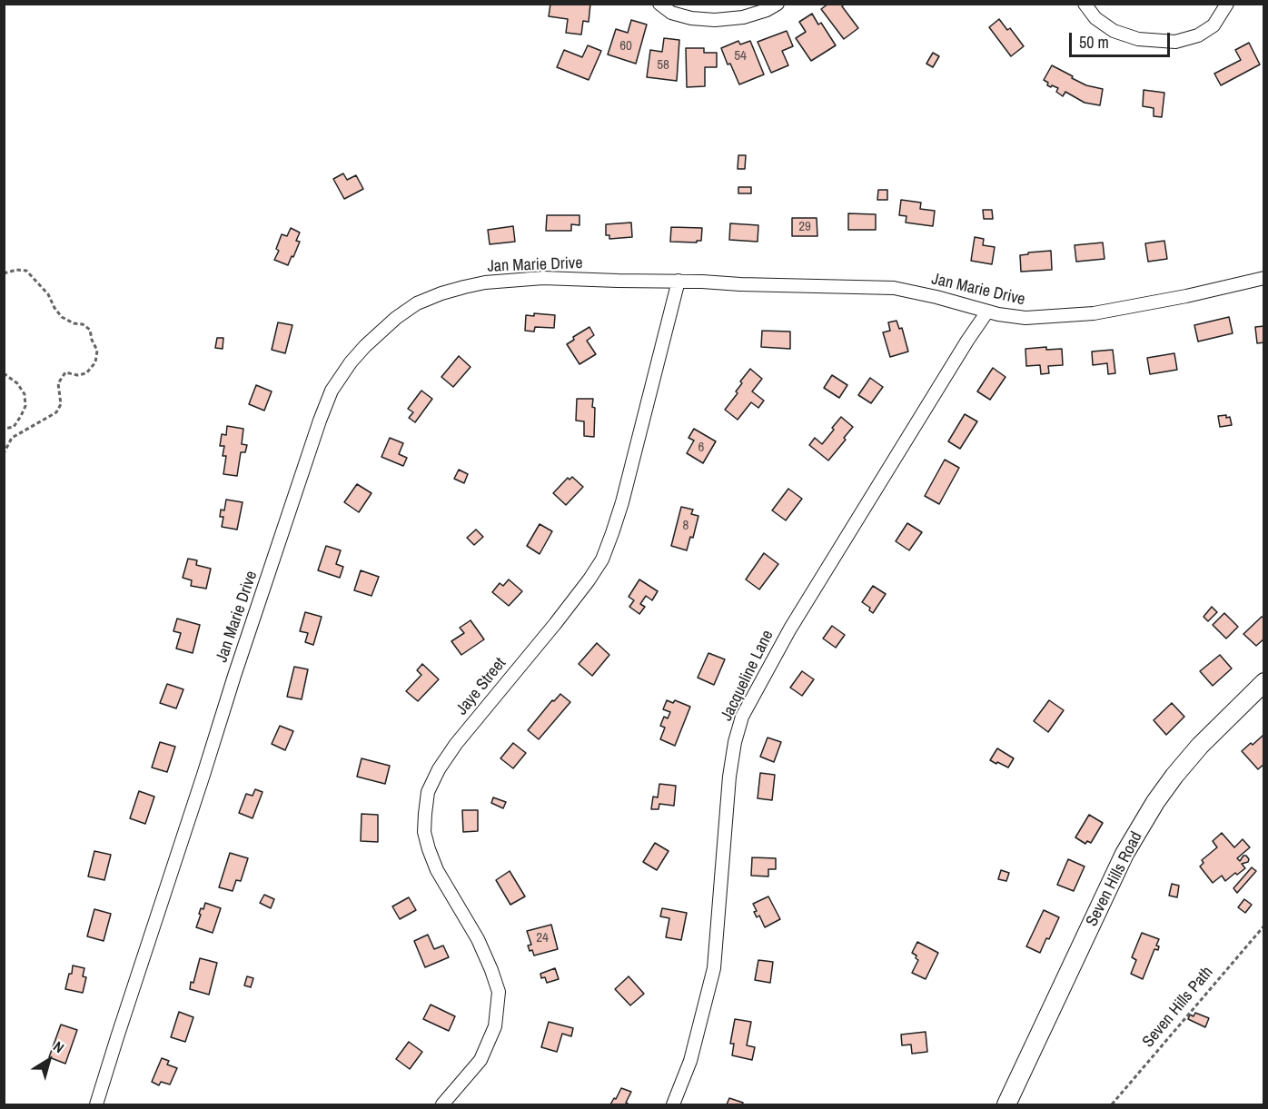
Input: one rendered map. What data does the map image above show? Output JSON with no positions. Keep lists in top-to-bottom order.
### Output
{
  "streets": {
    "street": [
      "Jan Marie Drive",
      "Jacqueline Lane",
      "Jaye Street",
      "Seven Hills Road"
    ],
    "path": ["Seven Hills Path"]
  },
  "crossings": [
    ["Jan Marie Drive", "Jacqueline Lane"],
    ["Jan Marie Drive", "Jaye Street"]
  ],
  "house_numbers": [
    "60",
    "54",
    "58",
    "29",
    "6",
    "8",
    "24"
  ],
  "scale_bar": "50 m",
  "north": "top right"
}
